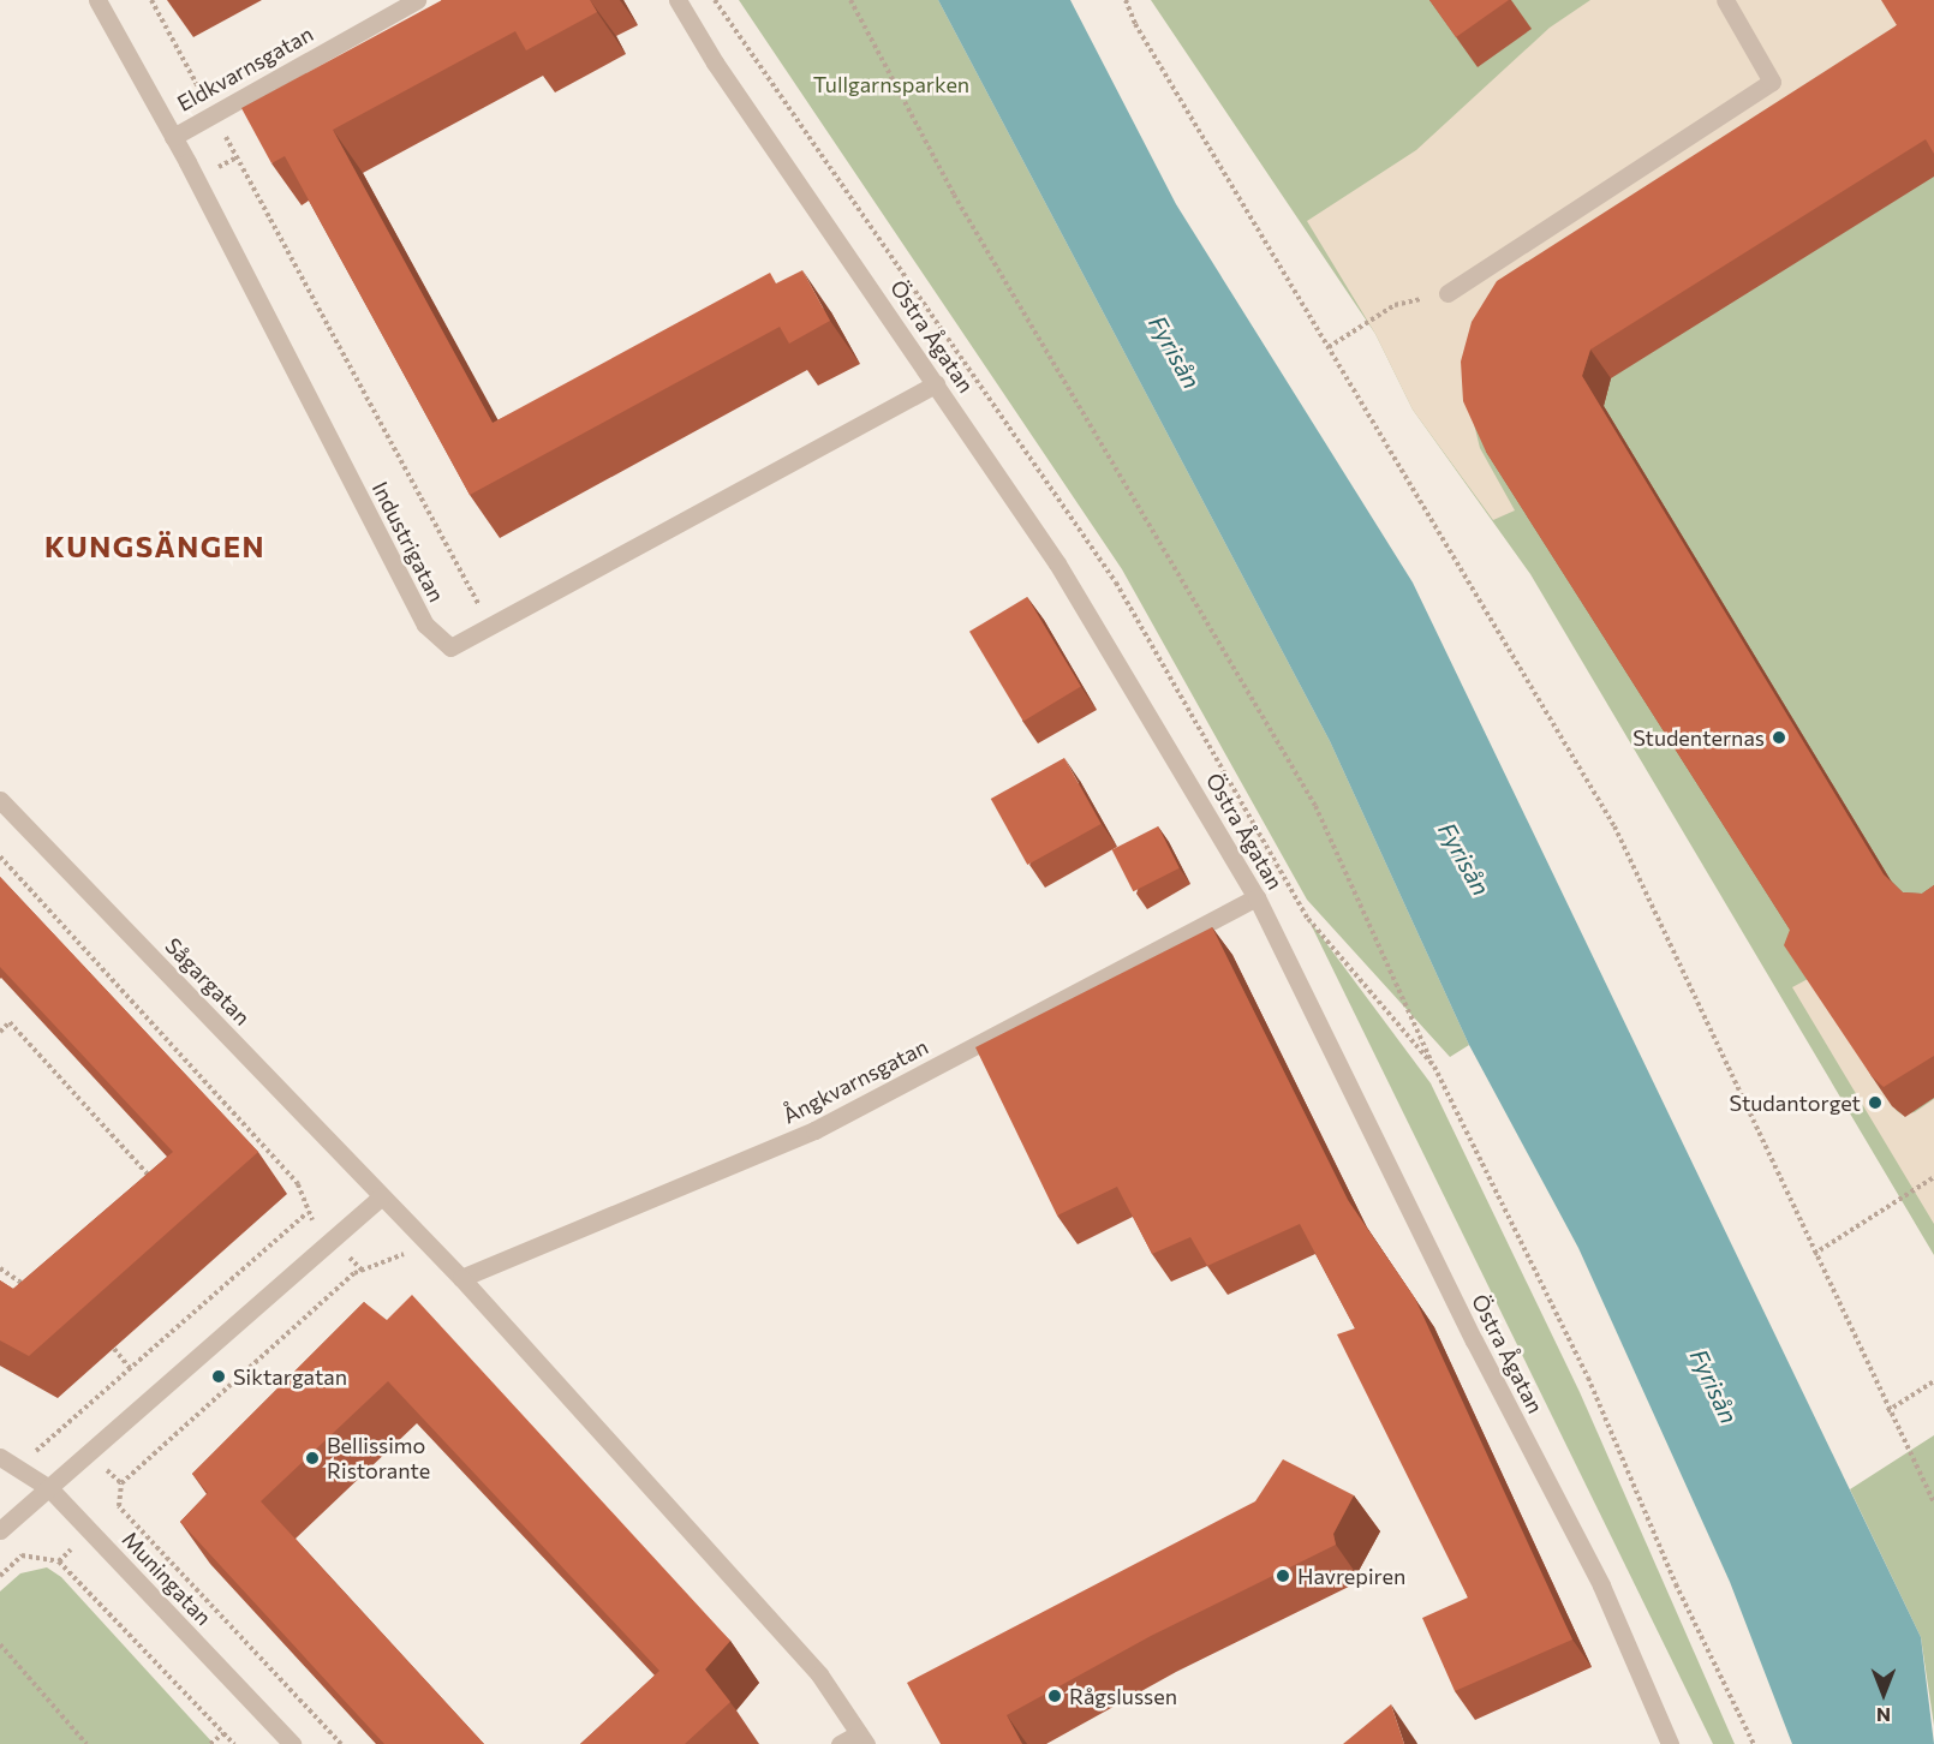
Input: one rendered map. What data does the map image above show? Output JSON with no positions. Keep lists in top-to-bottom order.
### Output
{
  "streets": {
    "street": [
      "Eldkvarnsgatan",
      "Östra Ågatan",
      "Industrigatan",
      "Sågargatan",
      "Ångkvarnsgatan",
      "Muningatan"
    ]
  },
  "crossings": [
    ["Eldkvarnsgatan", "Industrigatan"],
    ["Östra Ågatan", "Industrigatan"],
    ["Östra Ågatan", "Ångkvarnsgatan"]
  ],
  "districts": ["KUNGSÄNGEN"],
  "water": ["Fyrisån"],
  "parks": ["Tullgarnsparken"],
  "places": [
    "Studenternas",
    "Studantorget",
    "Siktargatan",
    "Bellissimo Ristorante",
    "Havrepiren",
    "Rågslussen"
  ],
  "north": "bottom"
}
